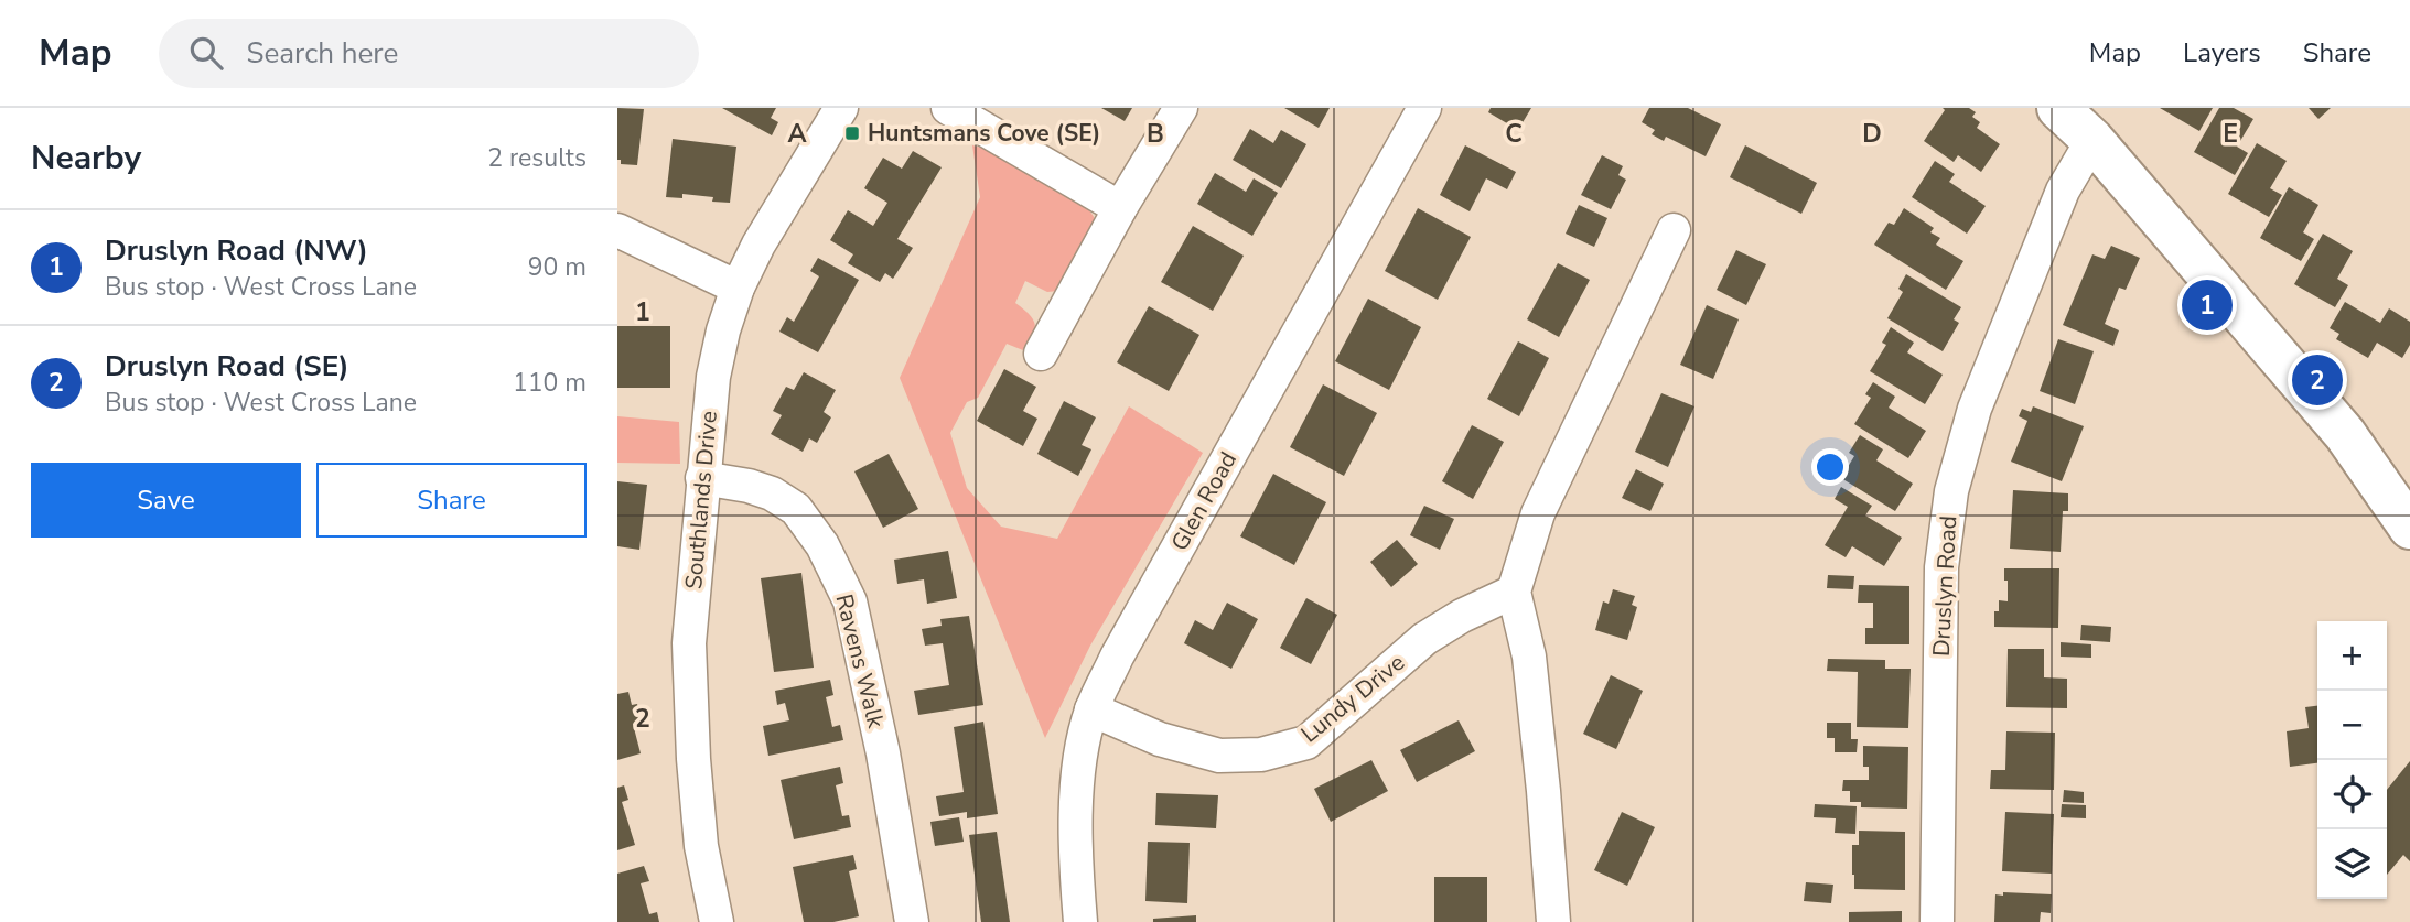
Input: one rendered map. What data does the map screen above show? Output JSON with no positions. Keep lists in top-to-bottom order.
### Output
{
  "streets": {
    "street": [
      "Southlands Drive",
      "Glen Road",
      "Druslyn Road",
      "Ravens Walk",
      "Lundy Drive"
    ]
  },
  "crossings": [
    ["Southlands Drive", "Ravens Walk"],
    ["Glen Road", "Lundy Drive"]
  ],
  "places": {
    "transit": ["Huntsmans Cove (SE)"]
  },
  "page": {
    "header": "Map",
    "search": "Search here",
    "nav": ["Map", "Layers", "Share"],
    "heading": ["Nearby", "2 results"],
    "list": [
      {
        "mark": "1",
        "name": "Druslyn Road (NW)",
        "note": "Bus stop · West Cross Lane",
        "value": "90 m"
      },
      {
        "mark": "2",
        "name": "Druslyn Road (SE)",
        "note": "Bus stop · West Cross Lane",
        "value": "110 m"
      }
    ],
    "pins": ["1", "2"],
    "buttons": ["Save", "Share"],
    "map_buttons": ["+", "−"]
  },
  "grid": {
    "columns": [
      "A",
      "B",
      "C",
      "D",
      "E"
    ],
    "rows": ["1", "2"]
  }
}
